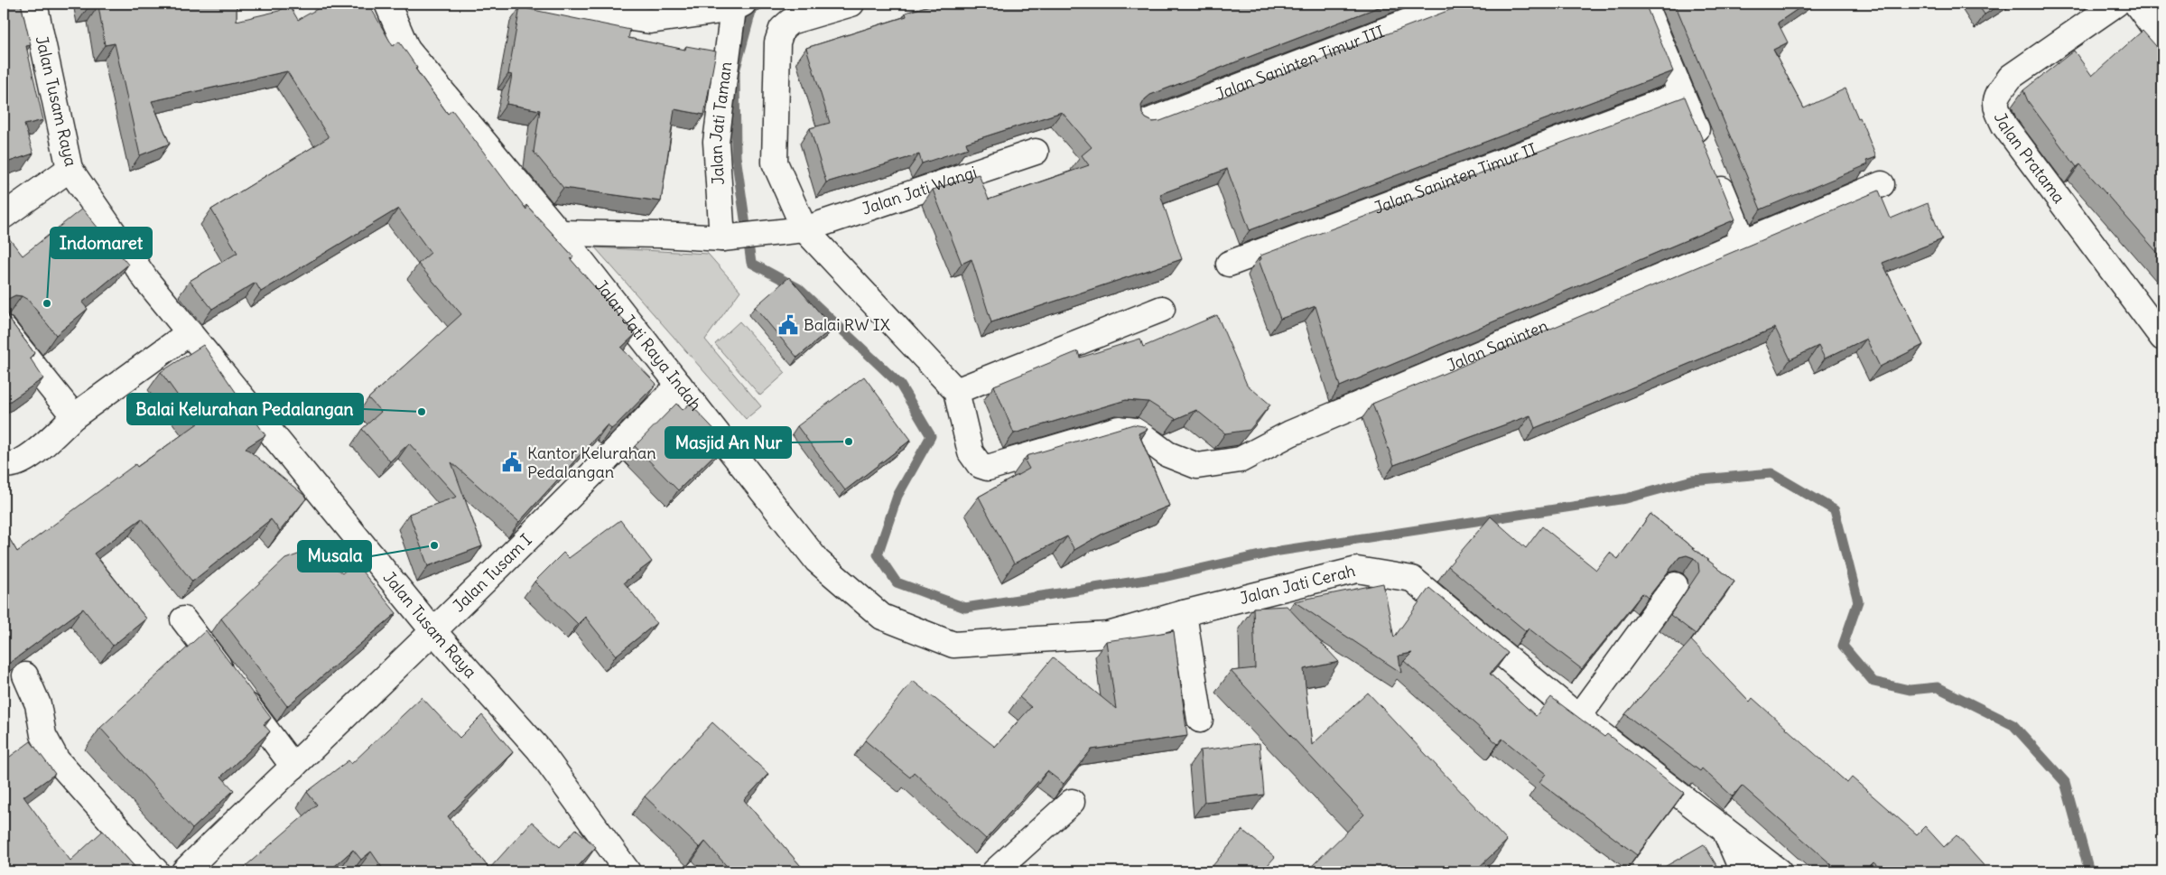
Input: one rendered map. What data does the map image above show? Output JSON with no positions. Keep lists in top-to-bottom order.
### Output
{
  "streets": {
    "street": [
      "Jalan Saninten Timur III",
      "Jalan Tusam Raya",
      "Jalan Jati Taman",
      "Jalan Pratama",
      "Jalan Saninten Timur II",
      "Jalan Jati Wangi",
      "Jalan Jati Raya Indah",
      "Jalan Saninten",
      "Jalan Tusam I",
      "Jalan Jati Cerah"
    ]
  },
  "crossings": [
    ["Jalan Tusam Raya", "Jalan Tusam I"],
    ["Jalan Jati Taman", "Jalan Jati Wangi"],
    ["Jalan Jati Raya Indah", "Jalan Tusam I"],
    ["Jalan Jati Raya Indah", "Jalan Jati Cerah"]
  ],
  "places": {
    "other": [
      "Indomaret",
      "Balai Kelurahan Pedalangan",
      "Masjid An Nur",
      "Musala"
    ],
    "public building": ["Balai RW IX", "Kantor Kelurahan Pedalangan"]
  }
}
